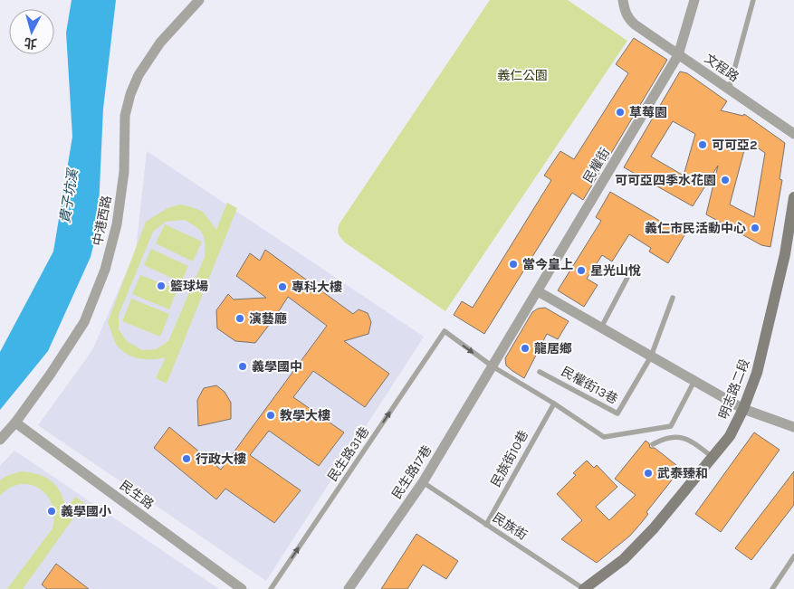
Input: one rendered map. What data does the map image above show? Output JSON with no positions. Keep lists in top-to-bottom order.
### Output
{
  "streets": {
    "main road": ["明志路二段"],
    "street": [
      "文程路",
      "民權街",
      "中港西路",
      "民生路17巷",
      "民生路"
    ],
    "lane": [
      "民權街13巷",
      "民生路31巷",
      "民族街10巷",
      "民族街"
    ]
  },
  "crossings": [
    ["文程路", "民權街"],
    ["民權街", "民生路31巷"],
    ["民權街", "民生路17巷"],
    ["中港西路", "民生路"],
    ["明志路二段", "民族街"],
    ["民生路31巷", "民生路17巷"],
    ["民族街10巷", "民族街"],
    ["民生路17巷", "民族街"]
  ],
  "one_way": ["民生路31巷"],
  "water": ["貴子坑溪"],
  "parks": ["義仁公園"],
  "places": [
    "草莓園",
    "可可亞2",
    "可可亞四季水花園",
    "義仁市民活動中心",
    "當今皇上",
    "星光山悅",
    "籃球場",
    "專科大樓",
    "演藝廳",
    "龍居鄉",
    "義學國中",
    "教學大樓",
    "行政大樓",
    "武泰臻和",
    "義學國小"
  ],
  "north": "bottom"
}
